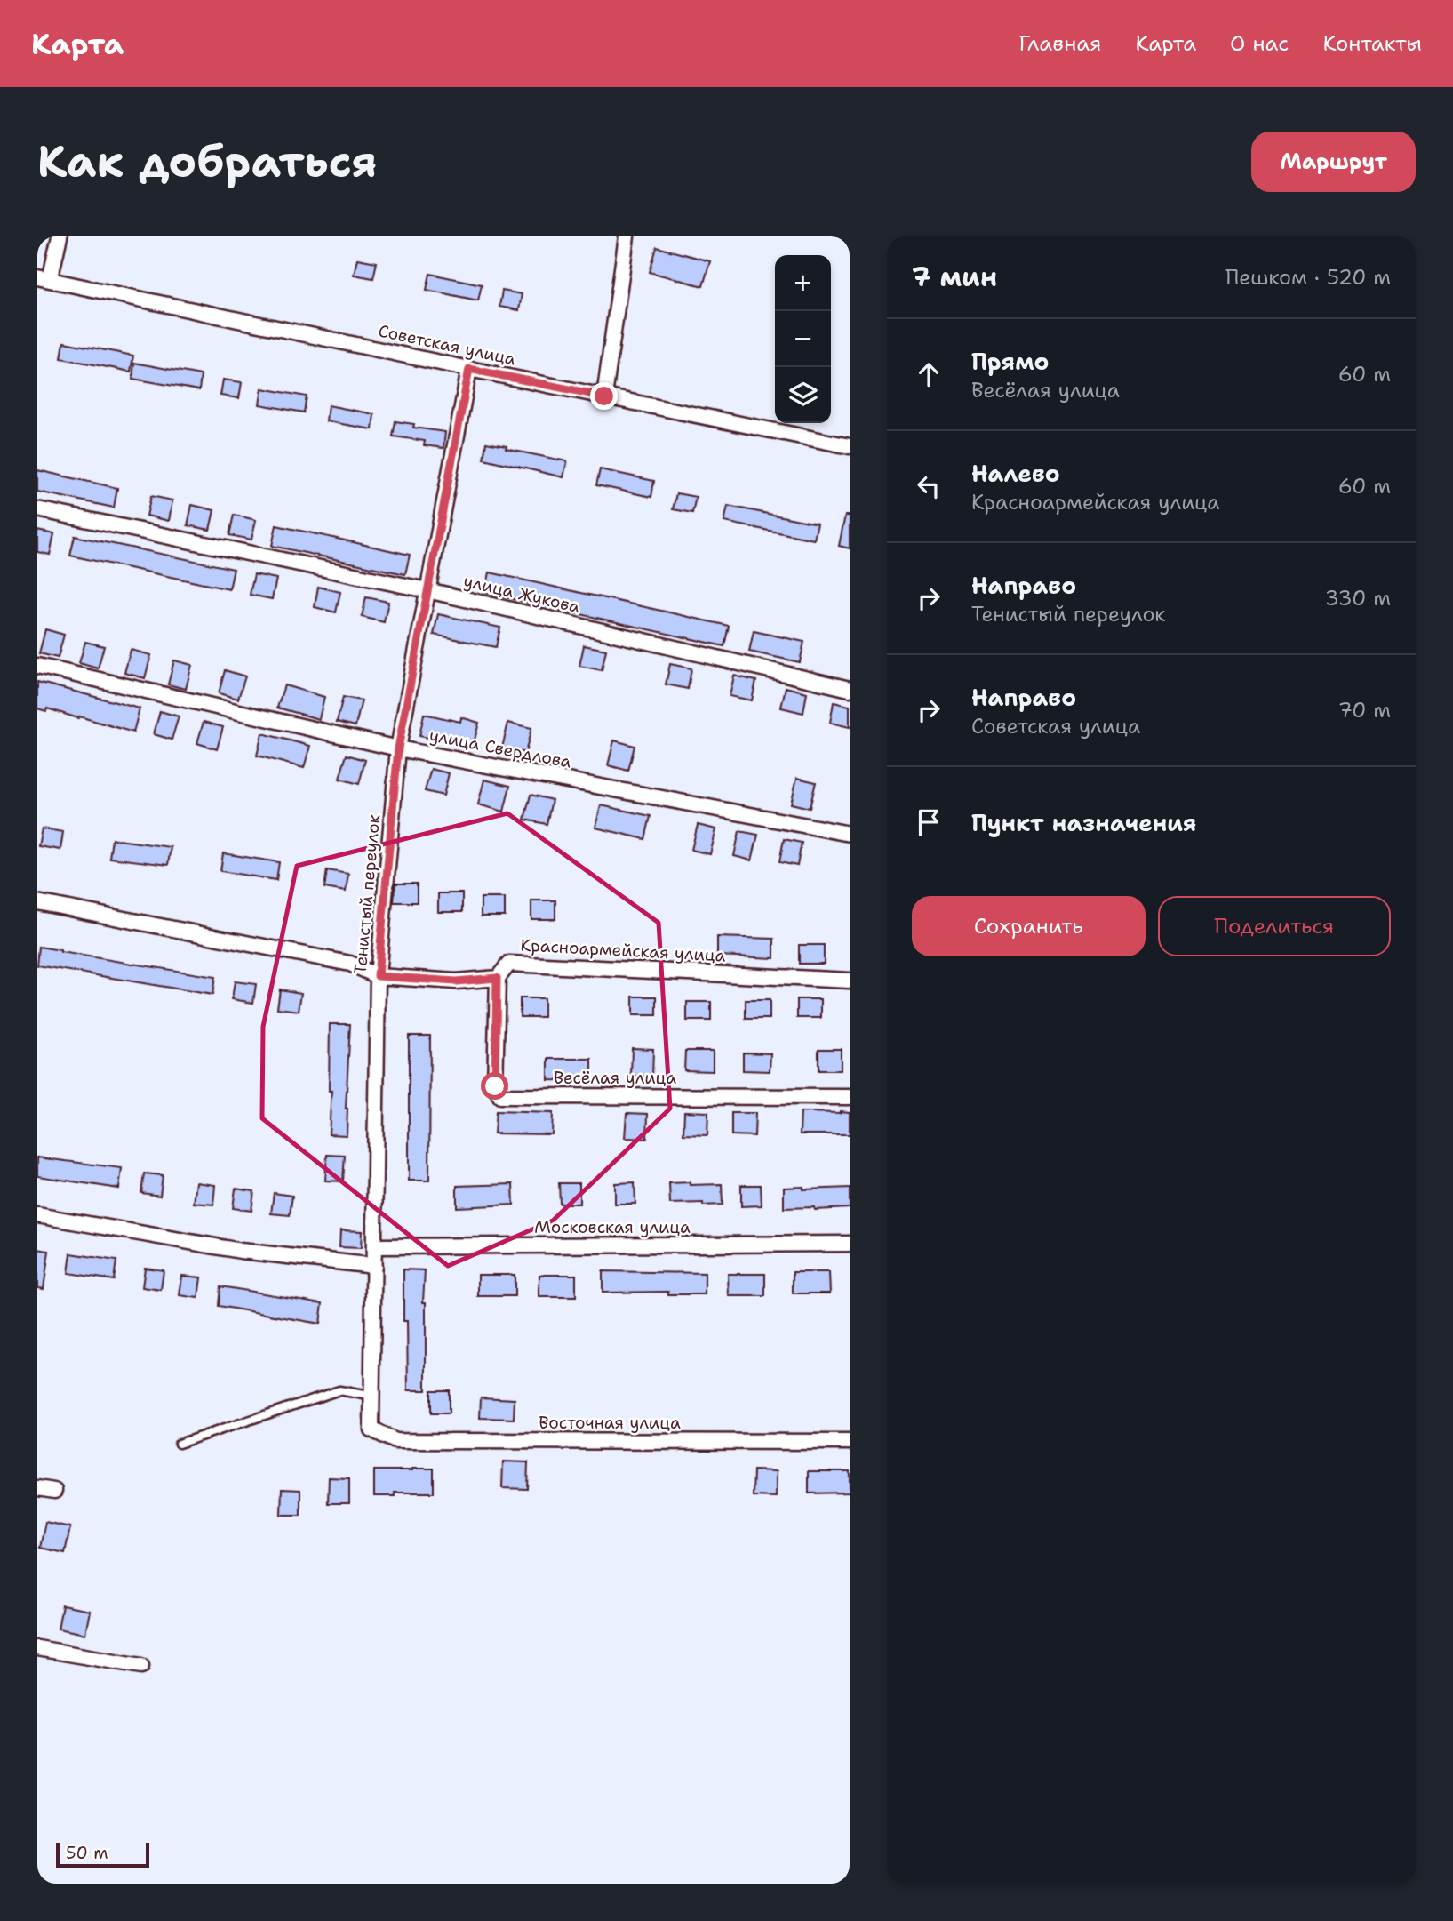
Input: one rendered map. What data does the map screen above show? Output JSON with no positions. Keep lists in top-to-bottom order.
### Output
{
  "streets": {
    "street": [
      "Советская улица",
      "улица Жукова",
      "улица Свердлова",
      "Тенистый переулок",
      "Красноармейская улица",
      "Весёлая улица",
      "Московская улица",
      "Восточная улица"
    ]
  },
  "crossings": [
    ["Советская улица", "Тенистый переулок"],
    ["улица Жукова", "Тенистый переулок"],
    ["улица Свердлова", "Тенистый переулок"],
    ["Тенистый переулок", "Красноармейская улица"],
    ["Тенистый переулок", "Московская улица"],
    ["Тенистый переулок", "Восточная улица"],
    ["Красноармейская улица", "Весёлая улица"]
  ],
  "scale_bar": "50 m",
  "page": {
    "header": "Карта",
    "nav": [
      "Главная",
      "Карта",
      "О нас",
      "Контакты"
    ],
    "buttons": [
      "Маршрут",
      ["Сохранить", "Поделиться"]
    ],
    "title": "Как добраться",
    "heading": ["7 мин", "Пешком · 520 m"],
    "map_buttons": ["+", "−"],
    "list": [
      ["Прямо", "Весёлая улица", "60 m"],
      ["Налево", "Красноармейская улица", "60 m"],
      ["Направо", "Тенистый переулок", "330 m"],
      ["Направо", "Советская улица", "70 m"],
      "Пункт назначения"
    ],
    "scale": "50 m"
  }
}
